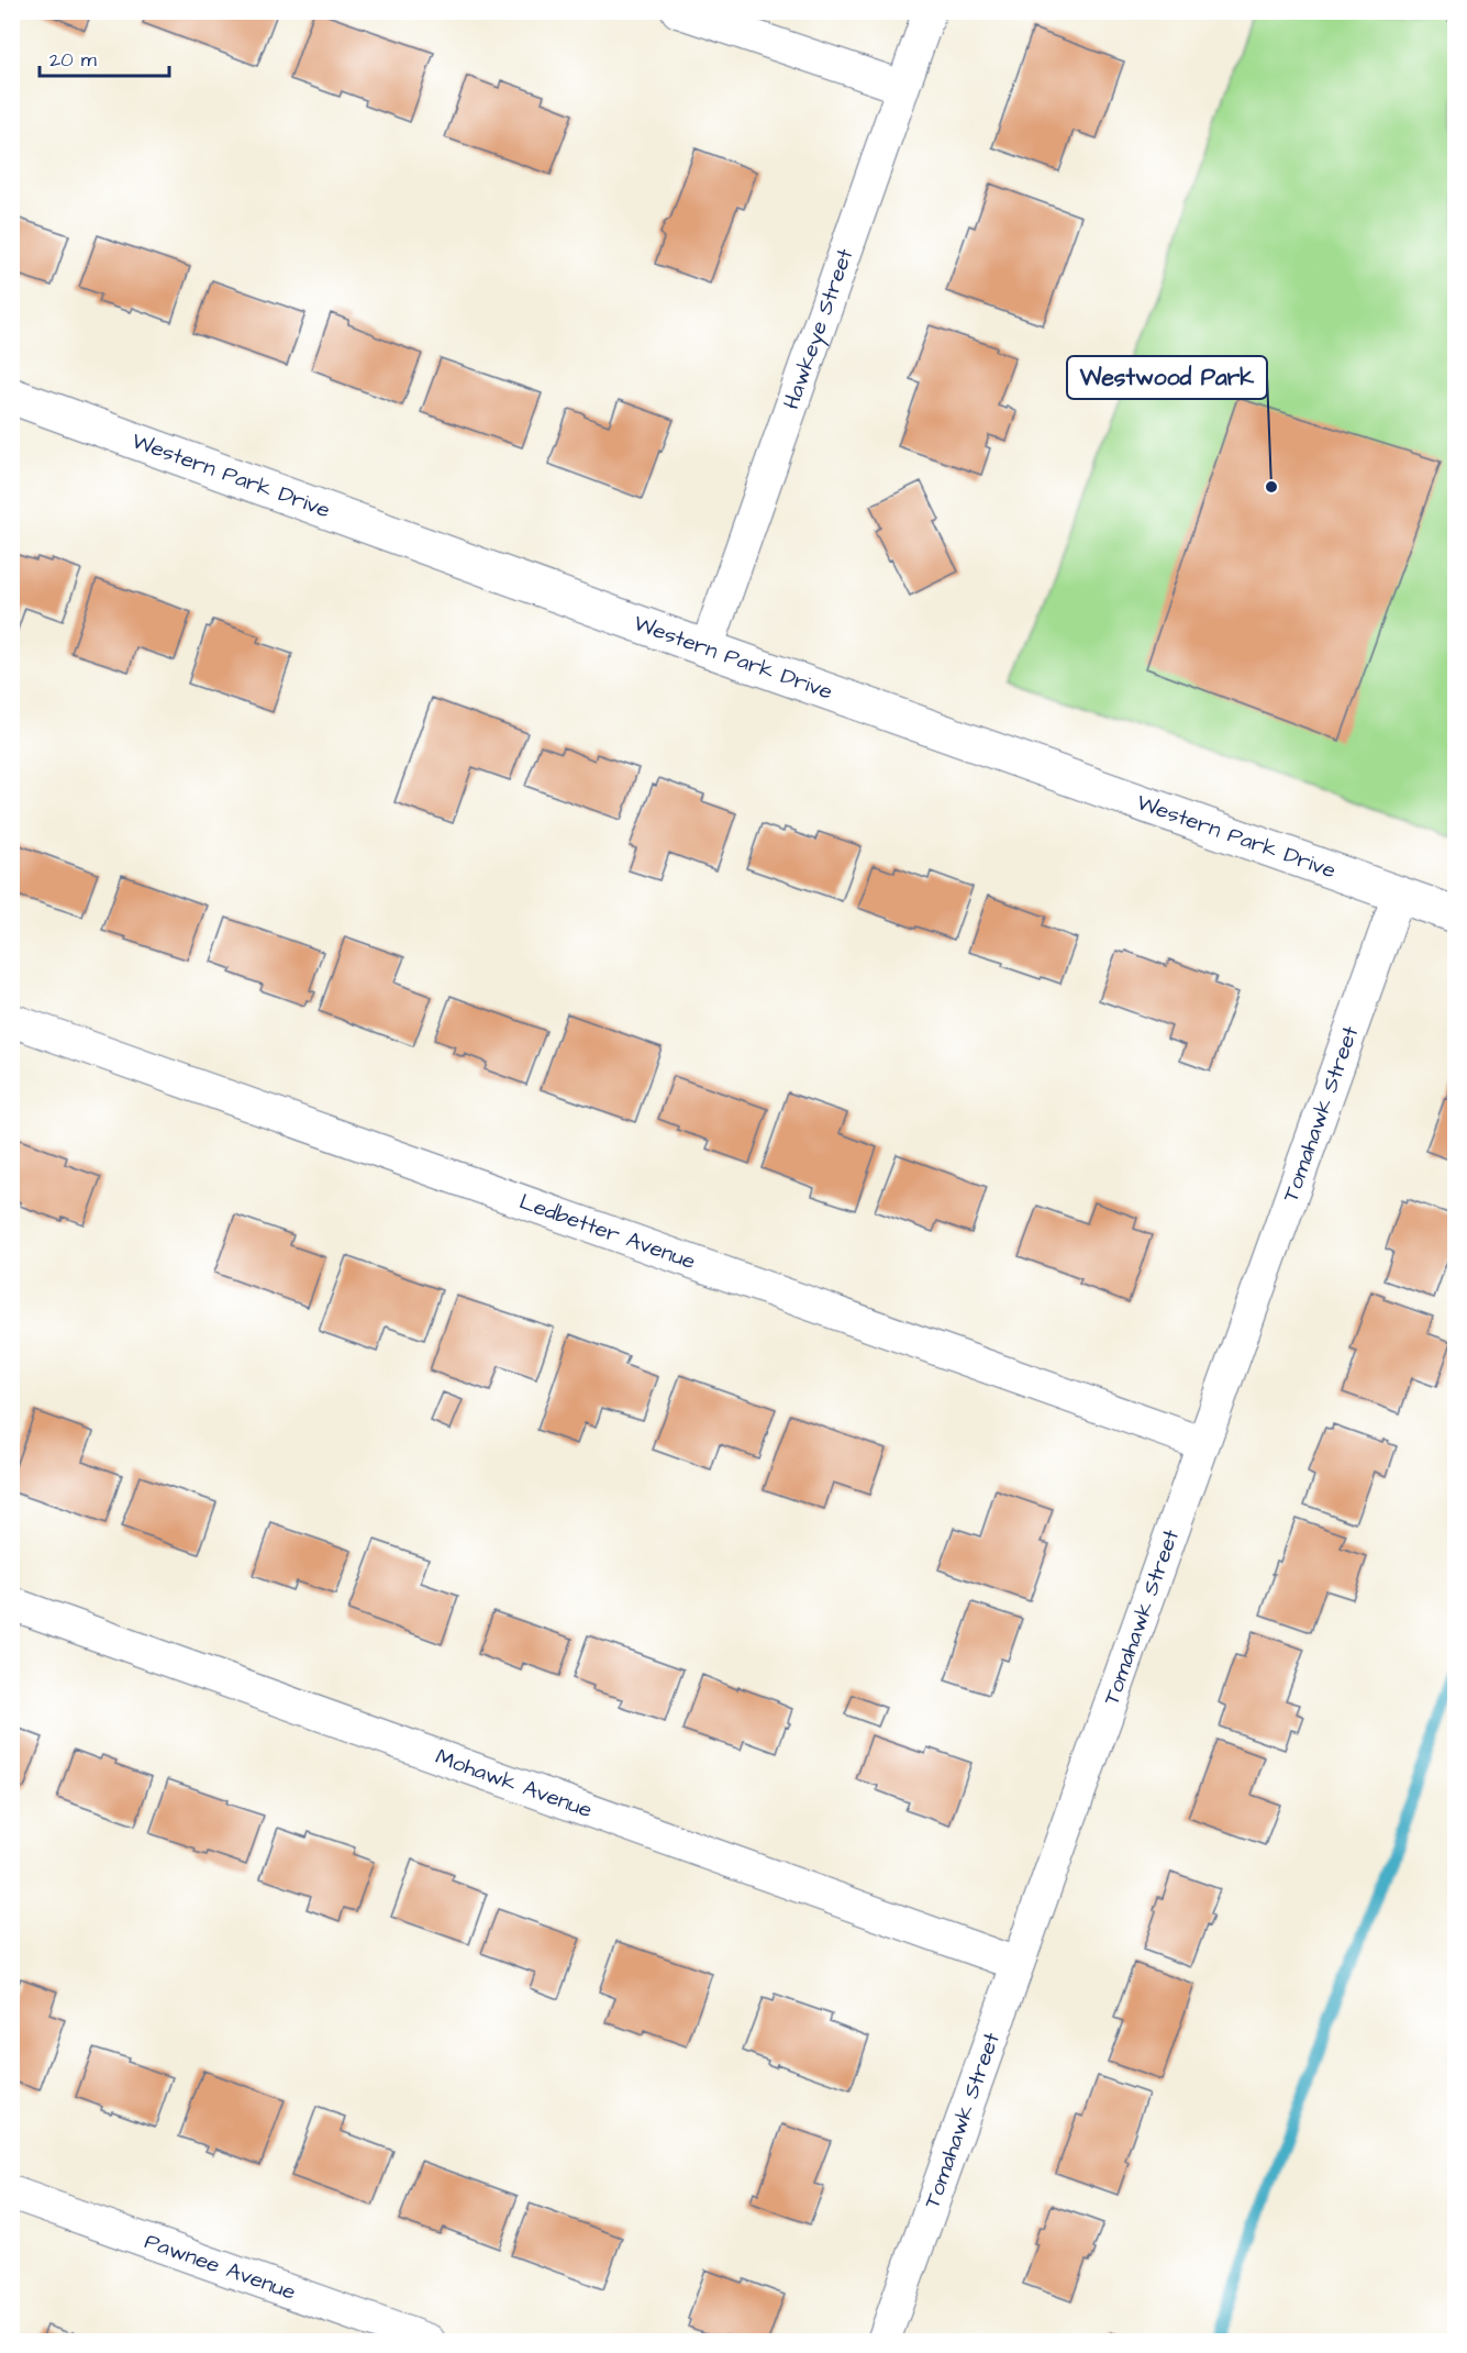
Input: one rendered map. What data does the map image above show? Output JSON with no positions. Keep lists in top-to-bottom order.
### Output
{
  "streets": {
    "street": [
      "Hawkeye Street",
      "Western Park Drive",
      "Tomahawk Street",
      "Ledbetter Avenue",
      "Mohawk Avenue",
      "Pawnee Avenue"
    ]
  },
  "crossings": [
    ["Hawkeye Street", "Western Park Drive"],
    ["Western Park Drive", "Tomahawk Street"],
    ["Tomahawk Street", "Ledbetter Avenue"],
    ["Tomahawk Street", "Mohawk Avenue"]
  ],
  "places": ["Westwood Park"],
  "scale_bar": "20 m"
}
